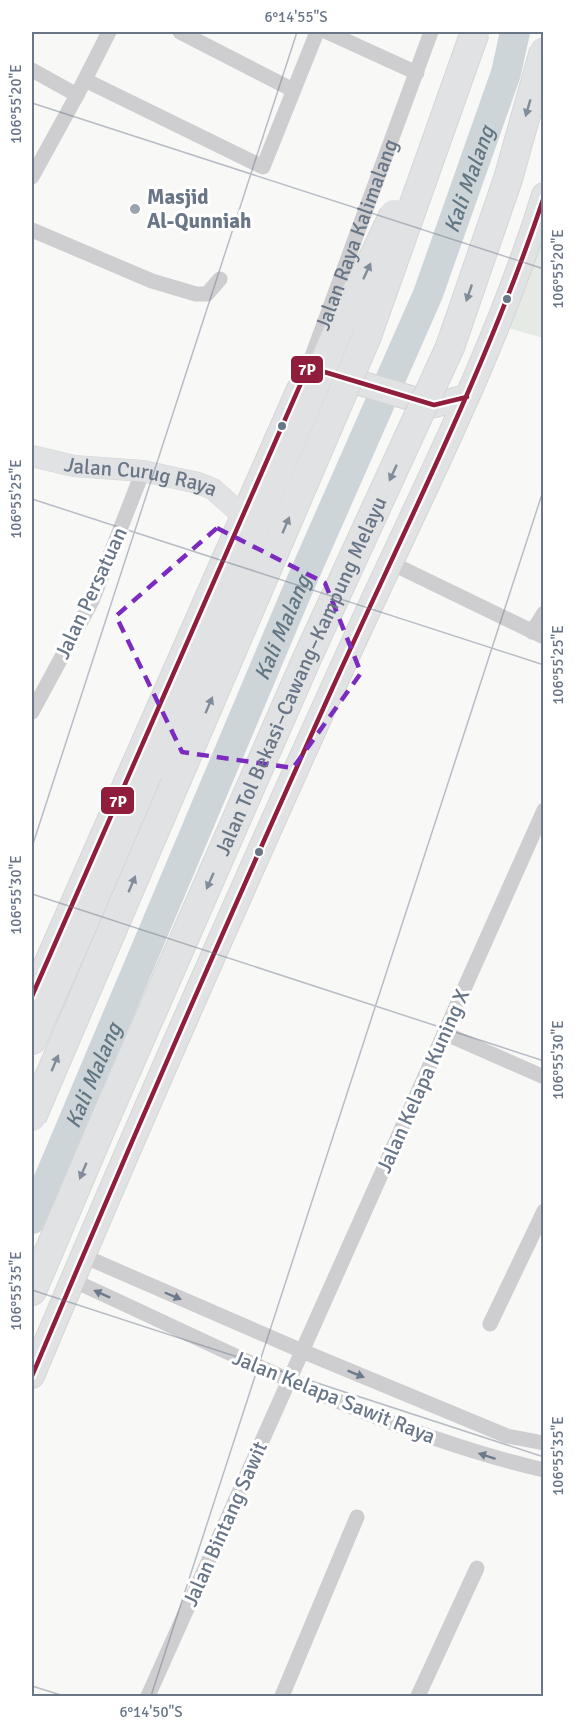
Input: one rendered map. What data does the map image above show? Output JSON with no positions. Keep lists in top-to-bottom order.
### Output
{
  "streets": {
    "highway": ["Jalan Tol Bekasi–Cawang–Kampung Melayu"],
    "main road": ["Jalan Raya Kalimalang"],
    "street": [
      "Jalan Curug Raya",
      "Jalan Persatuan",
      "Jalan Kelapa Kuning X",
      "Jalan Kelapa Sawit Raya",
      "Jalan Bintang Sawit"
    ]
  },
  "crossings": [
    ["Jalan Raya Kalimalang", "Jalan Curug Raya"],
    ["Jalan Curug Raya", "Jalan Persatuan"],
    ["Jalan Kelapa Kuning X", "Jalan Kelapa Sawit Raya"],
    ["Jalan Kelapa Kuning X", "Jalan Bintang Sawit"],
    ["Jalan Kelapa Sawit Raya", "Jalan Bintang Sawit"]
  ],
  "water": ["Kali Malang"],
  "places": ["Masjid Al-Qunniah"],
  "lines": ["transit line 7P"],
  "coordinates": [
    "6°14'55\"S",
    "106°55'20\"E",
    "106°55'25\"E",
    "106°55'30\"E",
    "106°55'35\"E",
    "6°14'50\"S"
  ]
}
